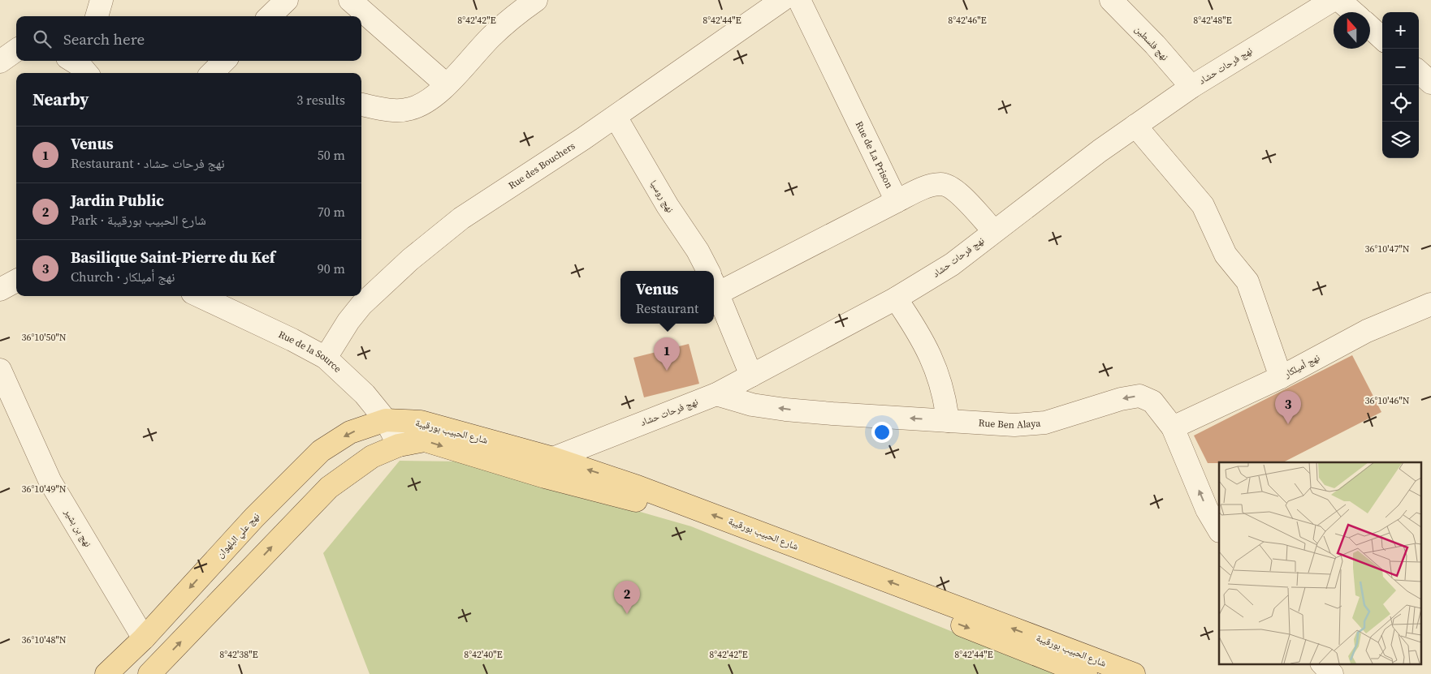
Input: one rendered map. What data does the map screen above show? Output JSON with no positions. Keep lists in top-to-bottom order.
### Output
{
  "streets": {
    "main road": ["شارع الحبيب بورقيبة", "نهج علي البلهوان"],
    "street": [
      "نهج فلسطين",
      "نهج فرحات حشاد",
      "Rue de La Prison",
      "Rue des Bouchers",
      "نهج روسيا",
      "Rue de la Source",
      "نهج أميلكار",
      "Rue Ben Alaya",
      "نهج بن بشير"
    ]
  },
  "crossings": [
    ["نهج فلسطين", "نهج فرحات حشاد"],
    ["نهج فرحات حشاد", "Rue de La Prison"],
    ["نهج فرحات حشاد", "نهج روسيا"],
    ["نهج فرحات حشاد", "Rue Ben Alaya"],
    ["نهج فرحات حشاد", "شارع الحبيب بورقيبة"],
    ["Rue des Bouchers", "نهج روسيا"],
    ["Rue des Bouchers", "Rue de la Source"],
    ["Rue de la Source", "شارع الحبيب بورقيبة"],
    ["Rue de la Source", "نهج علي البلهوان"],
    ["نهج أميلكار", "Rue Ben Alaya"],
    ["شارع الحبيب بورقيبة", "نهج علي البلهوان"],
    ["نهج بن بشير", "نهج علي البلهوان"]
  ],
  "one_way": ["Rue Ben Alaya"],
  "north": "top",
  "page": {
    "map_buttons": ["+", "−"],
    "search": "Search here",
    "heading": ["Nearby", "3 results"],
    "list": [
      {
        "mark": "1",
        "name": "Venus",
        "note": "Restaurant · نهج فرحات حشاد",
        "value": "50 m"
      },
      {
        "mark": "2",
        "name": "Jardin Public",
        "note": "Park · شارع الحبيب بورقيبة",
        "value": "70 m"
      },
      {
        "mark": "3",
        "name": "Basilique Saint-Pierre du Kef",
        "note": "Church · نهج أميلكار",
        "value": "90 m"
      }
    ],
    "popup": ["Venus", "Restaurant"],
    "pins": ["1", "3", "2"]
  },
  "coordinates": [
    "8°42'42\"E",
    "8°42'44\"E",
    "8°42'46\"E",
    "8°42'48\"E",
    "36°10'47\"N",
    "36°10'50\"N",
    "36°10'46\"N",
    "36°10'49\"N",
    "36°10'48\"N",
    "8°42'38\"E",
    "8°42'40\"E"
  ]
}
